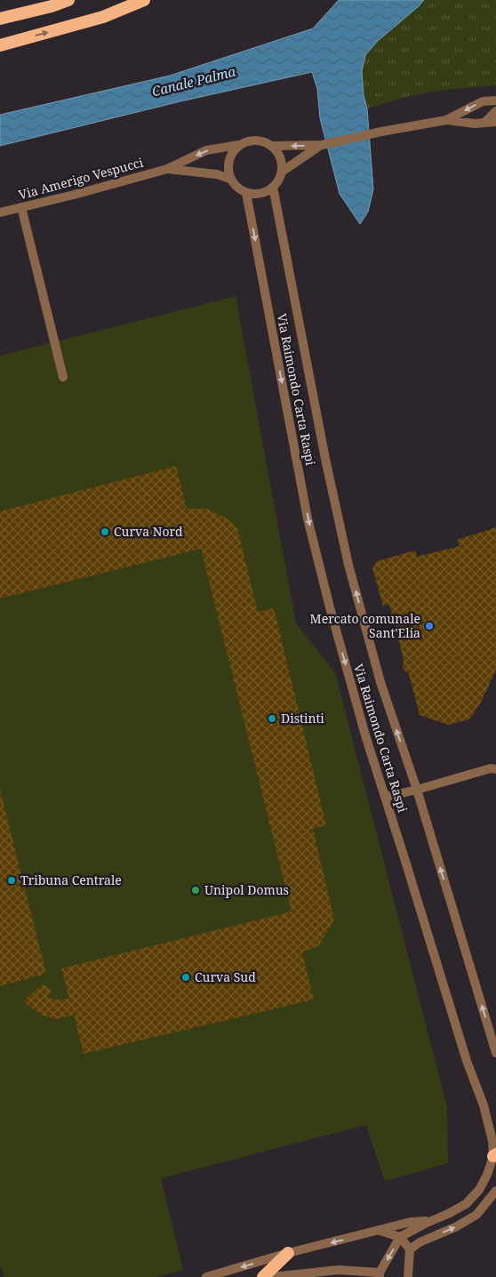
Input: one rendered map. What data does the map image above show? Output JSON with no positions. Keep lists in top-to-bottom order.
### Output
{
  "streets": {
    "street": ["Via Amerigo Vespucci", "Via Raimondo Carta Raspi"]
  },
  "crossings": [
    ["Via Amerigo Vespucci", "Via Raimondo Carta Raspi"]
  ],
  "water": ["Canale Palma"],
  "places": [
    "Curva Nord",
    "Mercato comunale Sant'Elia",
    "Distinti",
    "Tribuna Centrale",
    "Unipol Domus",
    "Curva Sud"
  ]
}
